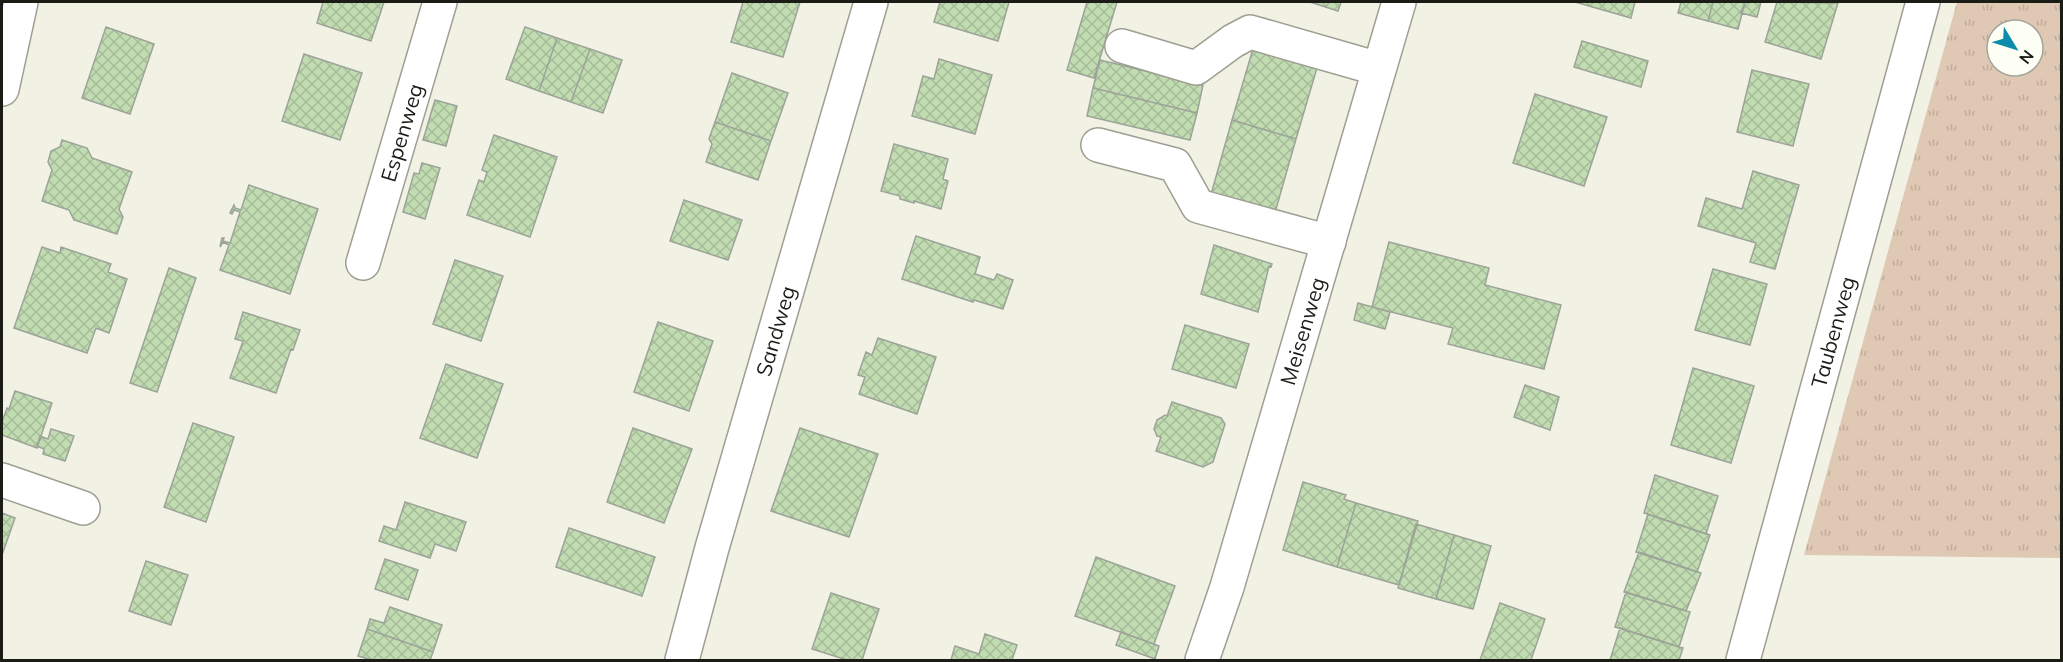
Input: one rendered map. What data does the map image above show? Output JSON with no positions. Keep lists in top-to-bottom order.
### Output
{
  "streets": {
    "street": [
      "Espenweg",
      "Sandweg",
      "Taubenweg",
      "Meisenweg"
    ]
  },
  "north": "bottom right"
}
